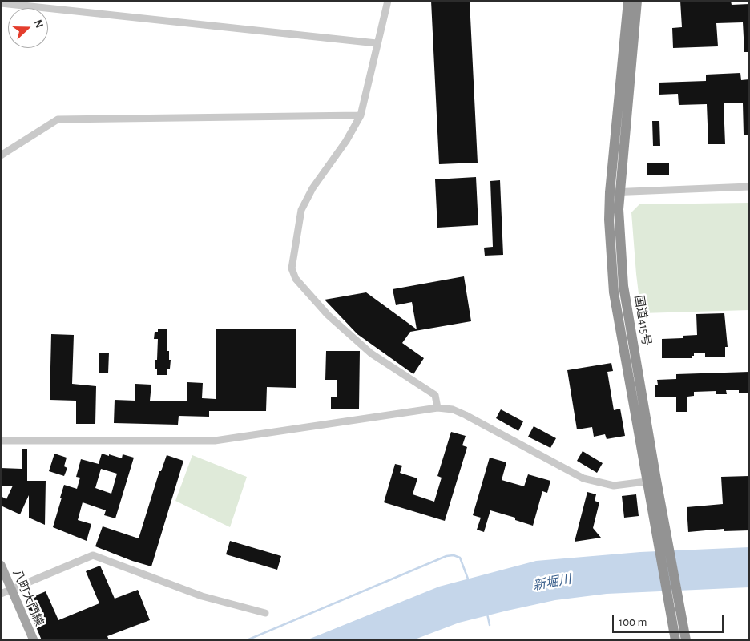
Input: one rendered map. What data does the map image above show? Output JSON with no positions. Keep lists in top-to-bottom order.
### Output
{
  "streets": {
    "highway": ["国道415号"],
    "main road": ["八町大門線"]
  },
  "water": ["新堀川"],
  "scale_bar": "100 m",
  "north": "right"
}
